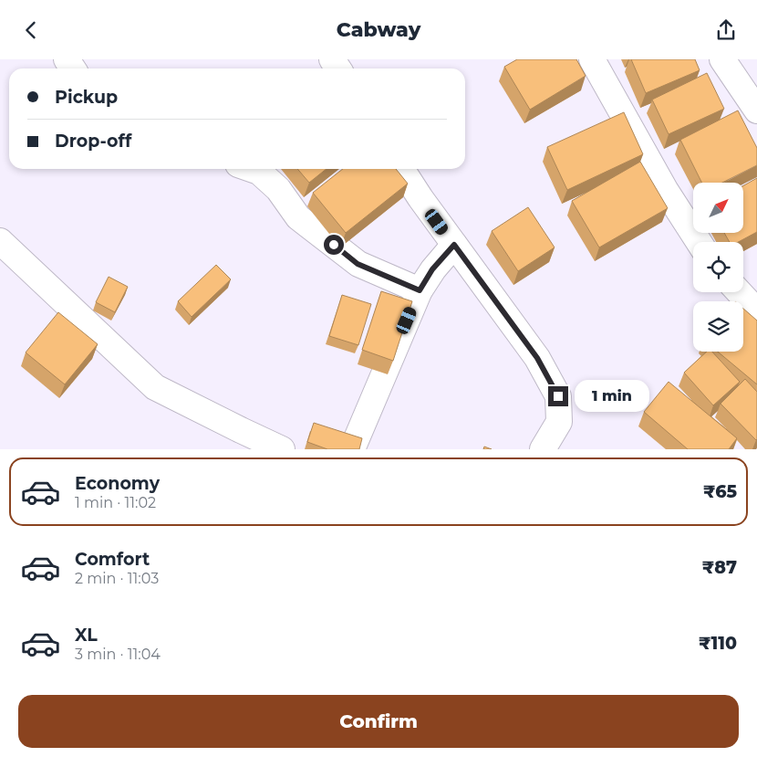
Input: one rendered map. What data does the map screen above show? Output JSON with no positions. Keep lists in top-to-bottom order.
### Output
{
  "north": "top right",
  "page": {
    "header": "Cabway",
    "banner": ["Pickup", "Drop-off"],
    "bubble": "1 min",
    "list": [
      {
        "name": "Economy",
        "note": "1 min · 11:02",
        "value": "₹65"
      },
      {
        "name": "Comfort",
        "note": "2 min · 11:03",
        "value": "₹87"
      },
      {
        "name": "XL",
        "note": "3 min · 11:04",
        "value": "₹110"
      }
    ],
    "buttons": "Confirm"
  }
}
